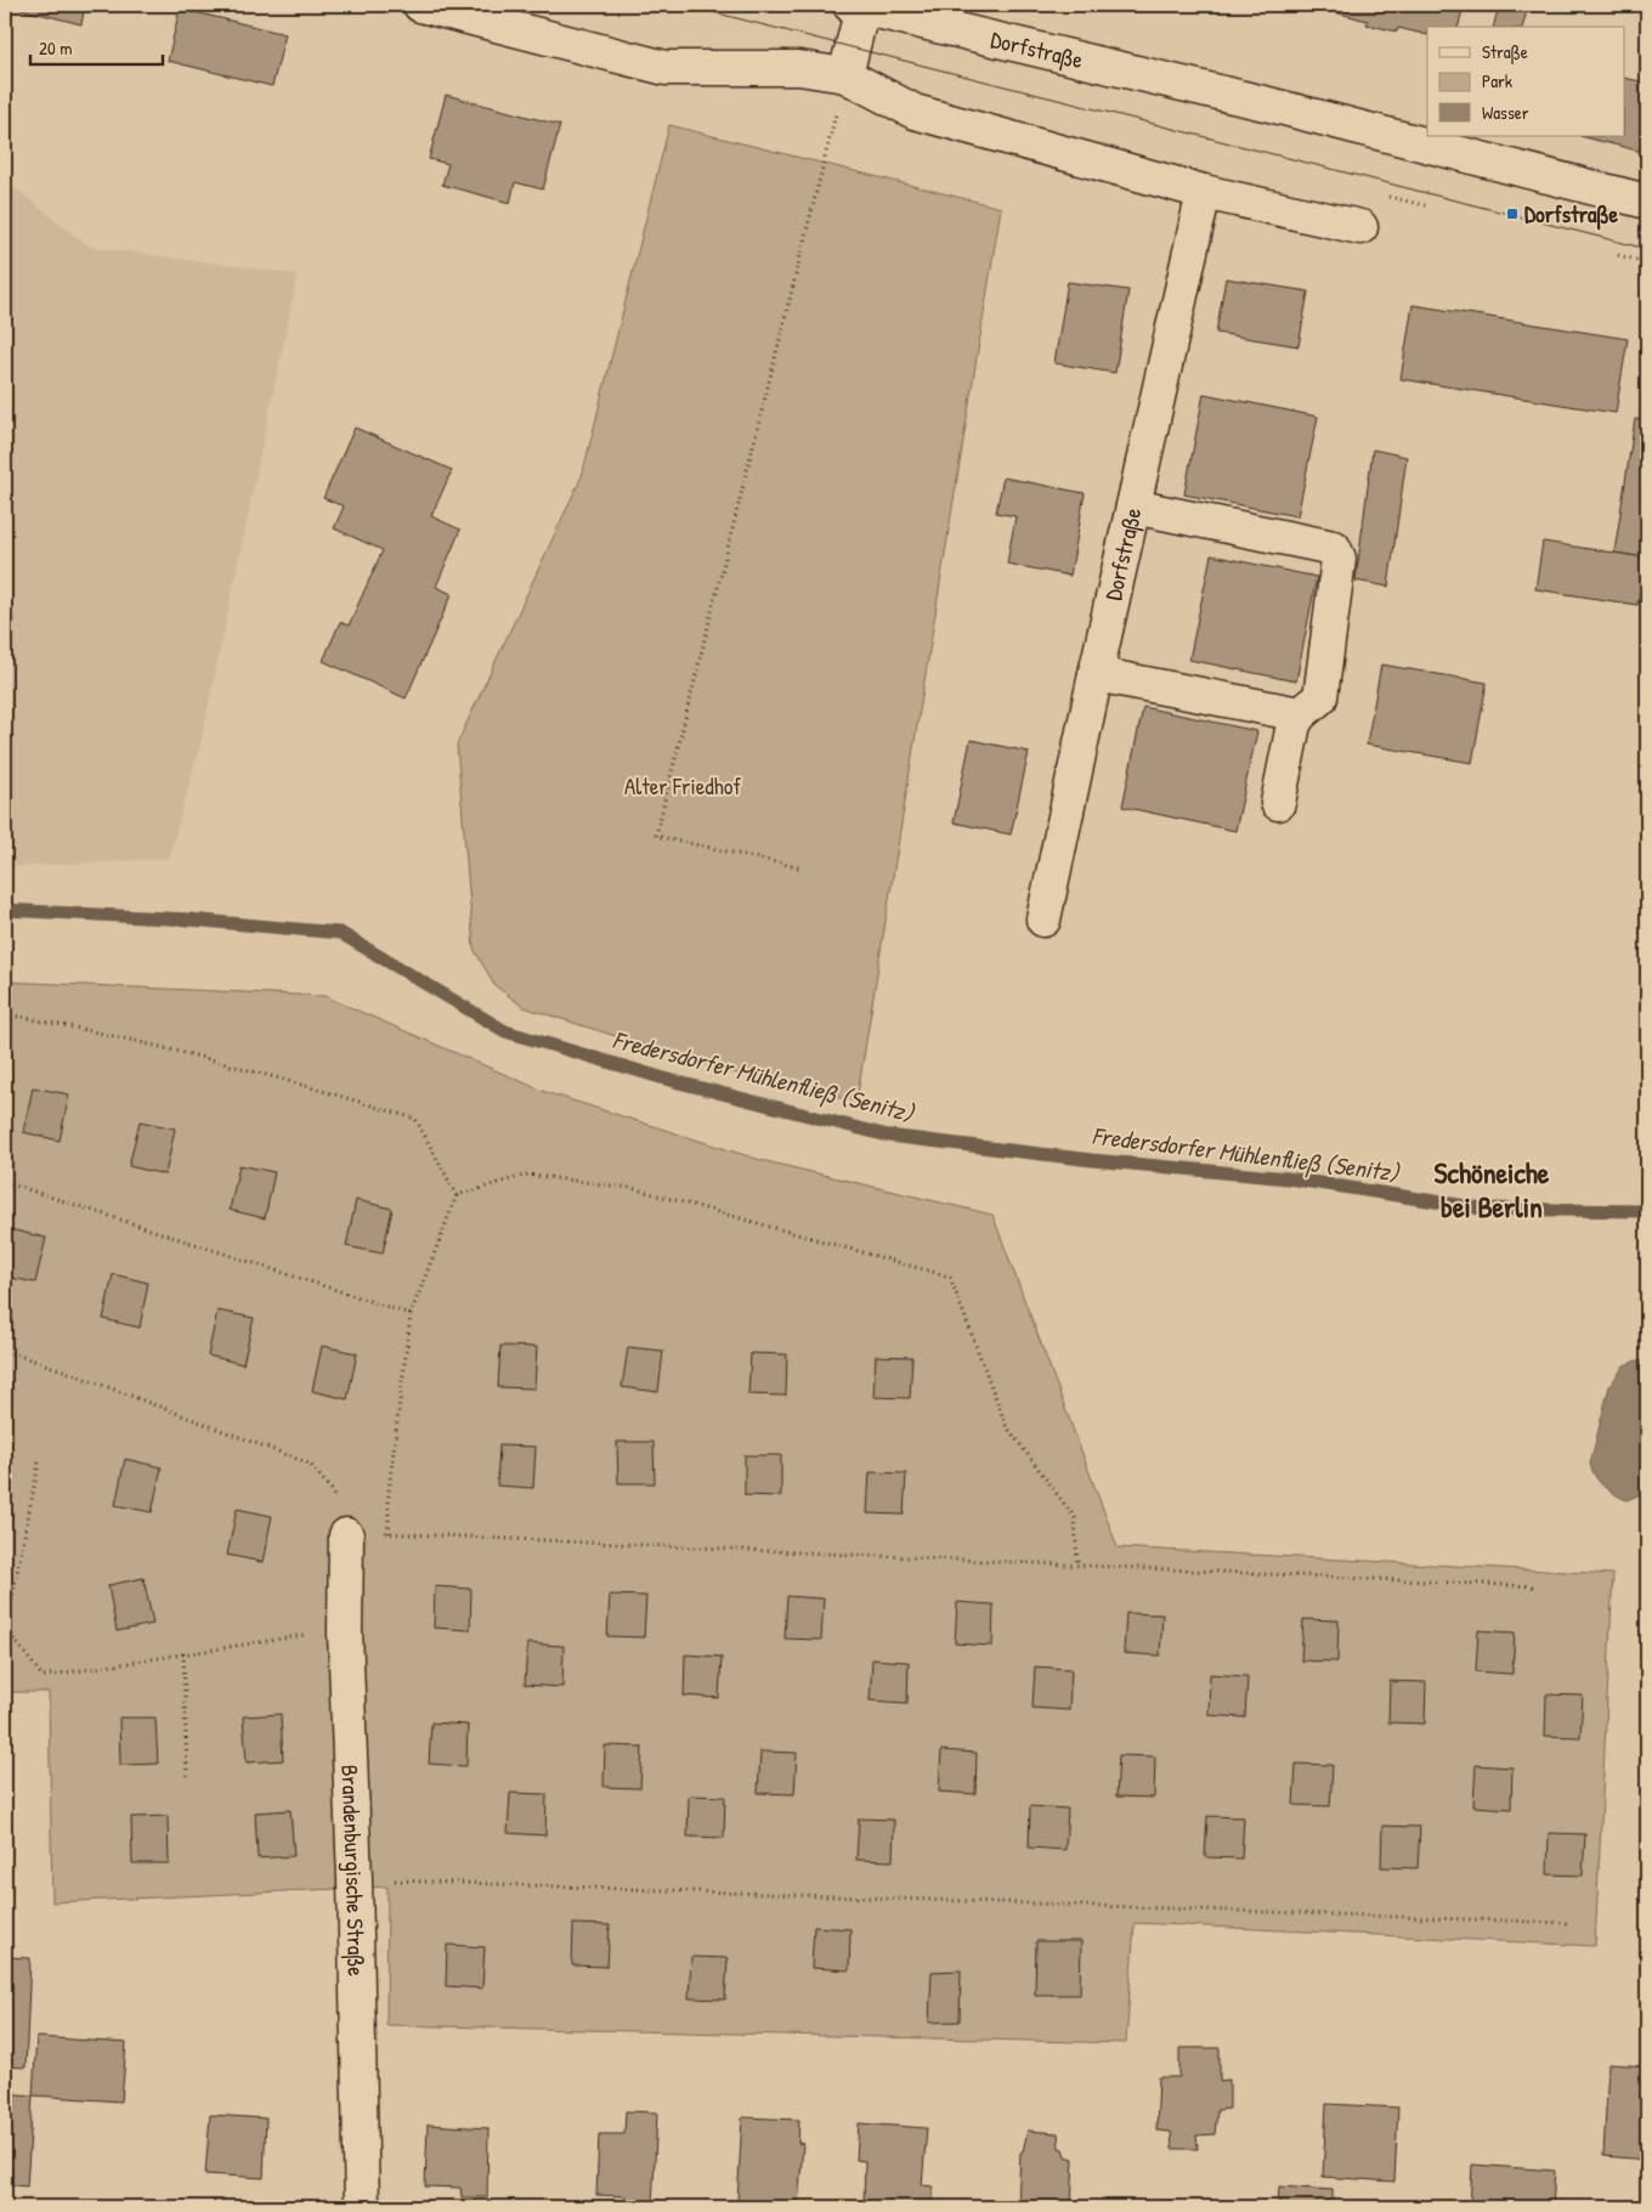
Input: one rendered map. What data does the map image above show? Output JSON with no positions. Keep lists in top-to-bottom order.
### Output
{
  "streets": {
    "street": ["Dorfstraße", "Brandenburgische Straße"]
  },
  "districts": ["Schöneiche bei Berlin"],
  "water": ["Fredersdorfer Mühlenfließ (Senitz)"],
  "parks": ["Alter Friedhof"],
  "places": {
    "transit": ["Dorfstraße"]
  },
  "legend": ["Straße", "Park", "Wasser"],
  "scale_bar": "20 m"
}
